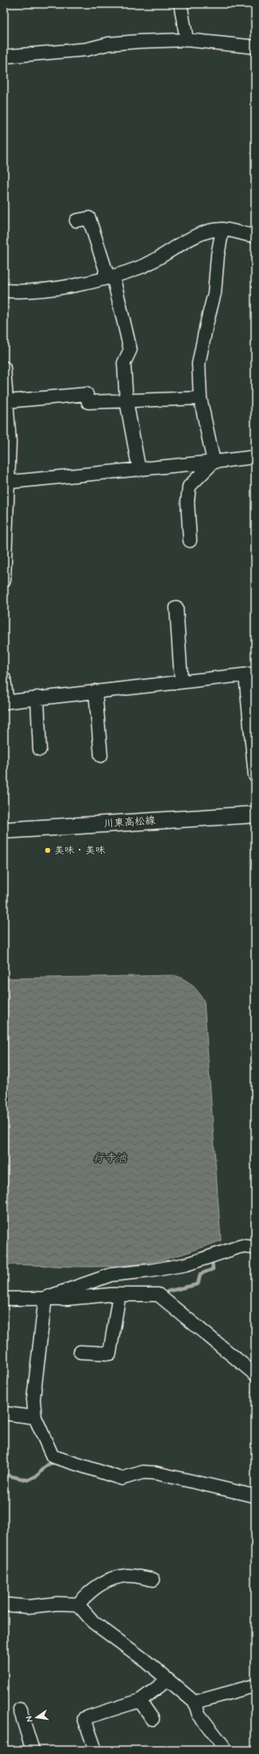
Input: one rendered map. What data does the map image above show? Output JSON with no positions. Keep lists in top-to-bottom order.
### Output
{
  "streets": {
    "main road": ["川東高松線"]
  },
  "water": ["行寺池"],
  "places": ["美味・美味"],
  "north": "left"
}
